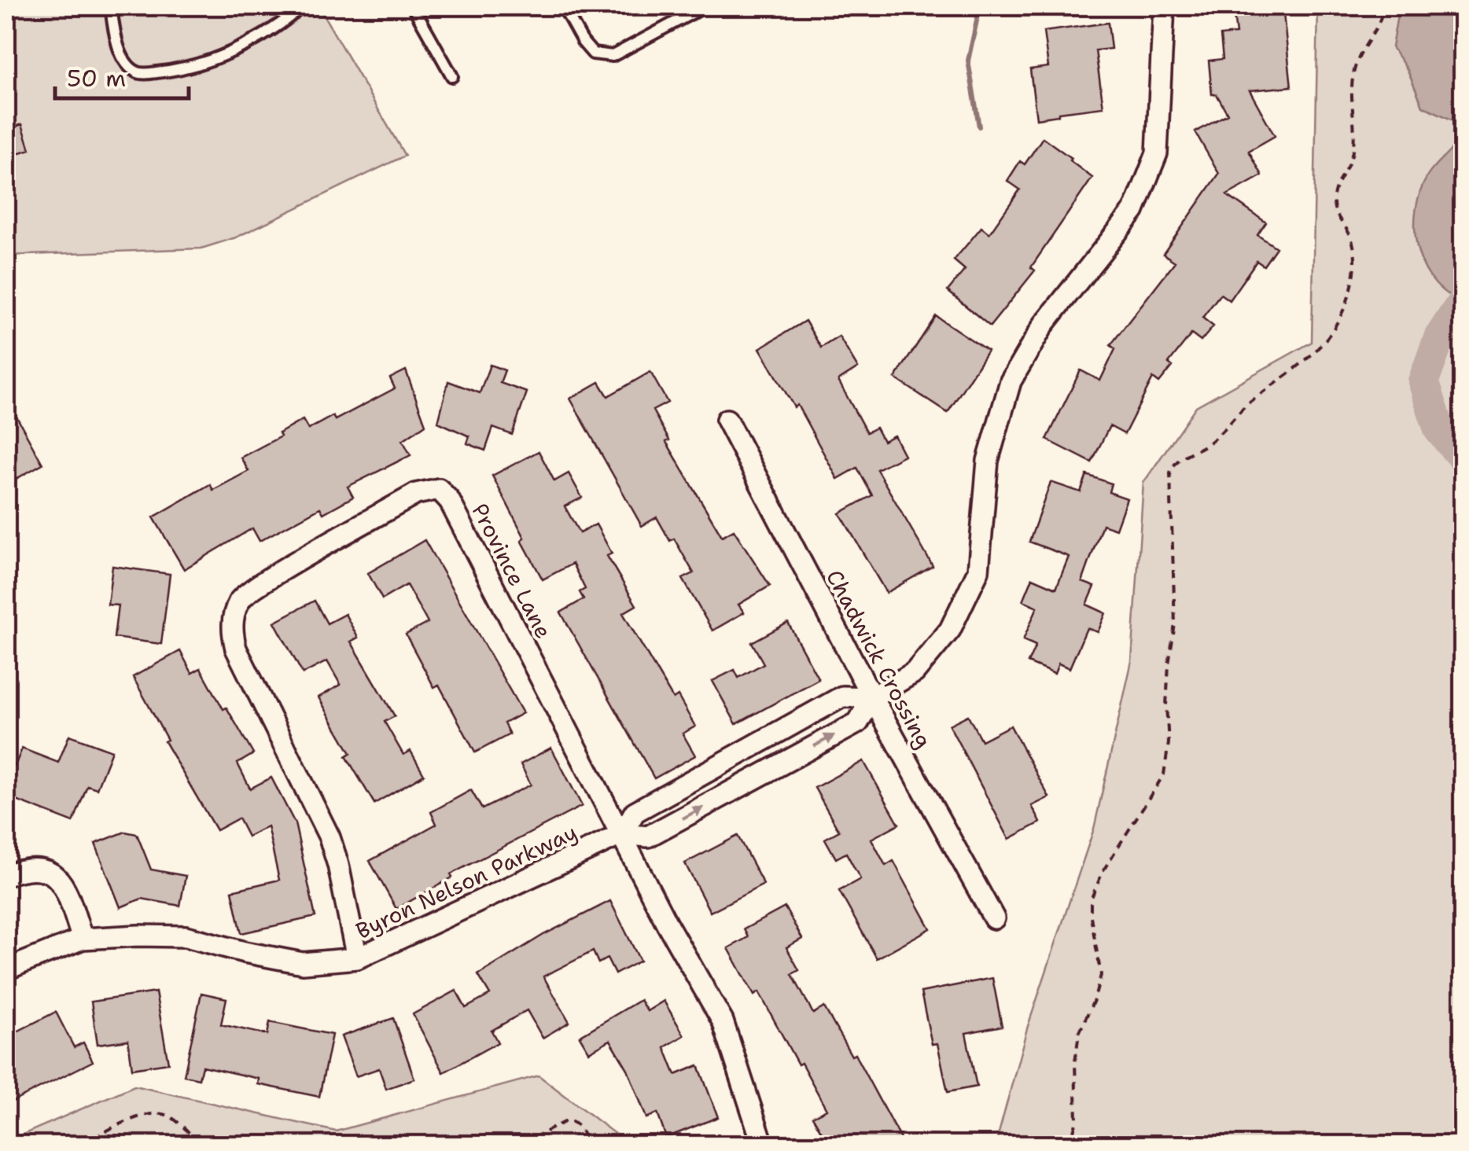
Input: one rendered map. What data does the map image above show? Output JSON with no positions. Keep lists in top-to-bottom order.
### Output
{
  "streets": {
    "street": ["Province Lane", "Chadwick Crossing", "Byron Nelson Parkway"]
  },
  "crossings": [
    ["Province Lane", "Byron Nelson Parkway"],
    ["Chadwick Crossing", "Byron Nelson Parkway"]
  ],
  "scale_bar": "50 m"
}
